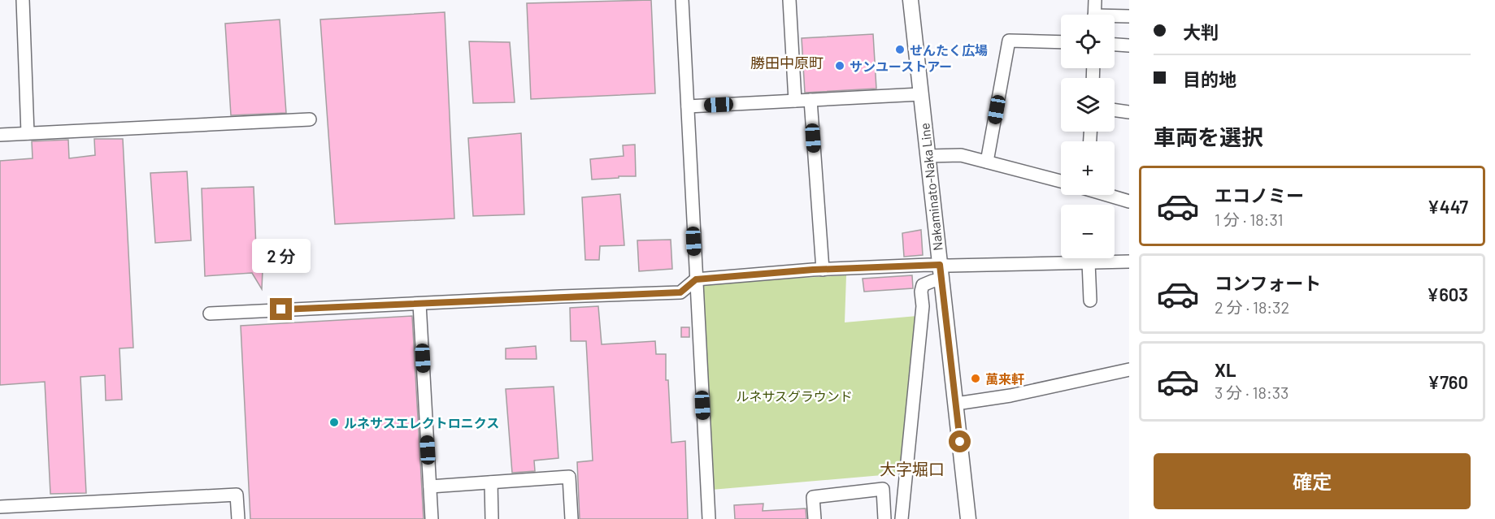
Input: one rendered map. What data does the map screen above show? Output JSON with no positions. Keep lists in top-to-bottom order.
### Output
{
  "streets": {
    "main road": ["Nakaminato-Naka Line"]
  },
  "districts": ["勝田中原町", "大字堀口"],
  "parks": ["ルネサスグラウンド"],
  "places": [
    "せんたく広場",
    "サンユーストアー",
    "萬来軒",
    "ルネサスエレクトロニクス"
  ],
  "page": {
    "banner": ["大判", "目的地"],
    "map_buttons": ["+", "−"],
    "heading": "車両を選択",
    "list": [
      {
        "name": "エコノミー",
        "note": "1 分 · 18:31",
        "value": "¥447"
      },
      {
        "name": "コンフォート",
        "note": "2 分 · 18:32",
        "value": "¥603"
      },
      {
        "name": "XL",
        "note": "3 分 · 18:33",
        "value": "¥760"
      }
    ],
    "bubble": "2 分",
    "buttons": "確定"
  }
}
